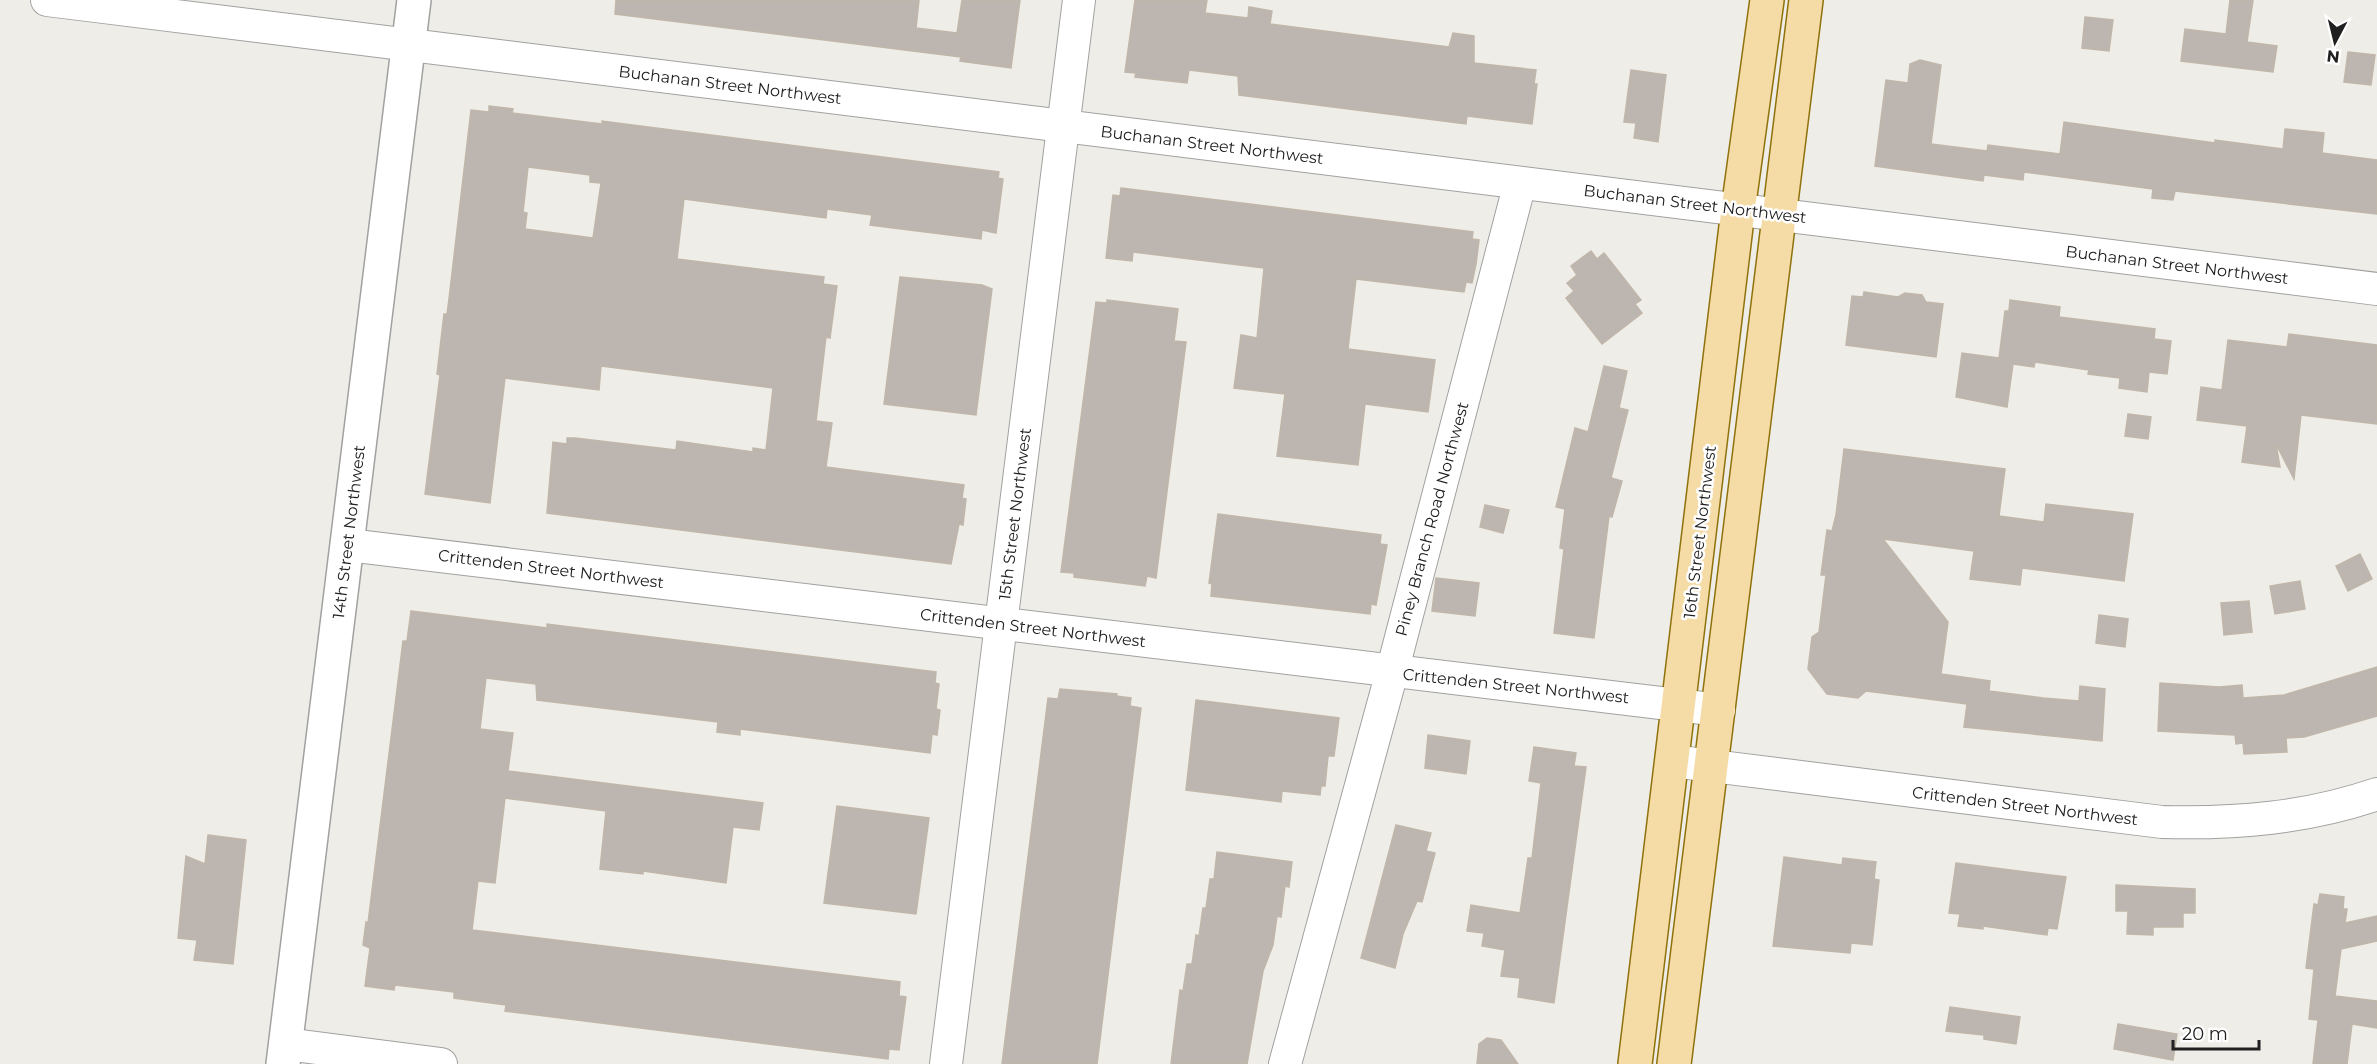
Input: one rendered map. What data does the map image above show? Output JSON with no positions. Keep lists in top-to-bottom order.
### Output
{
  "streets": {
    "main road": ["16th Street Northwest"],
    "street": [
      "Buchanan Street Northwest",
      "15th Street Northwest",
      "Piney Branch Road Northwest",
      "14th Street Northwest",
      "Crittenden Street Northwest"
    ]
  },
  "crossings": [
    ["Buchanan Street Northwest", "15th Street Northwest"],
    ["Buchanan Street Northwest", "Piney Branch Road Northwest"],
    ["Buchanan Street Northwest", "14th Street Northwest"],
    ["Buchanan Street Northwest", "16th Street Northwest"],
    ["15th Street Northwest", "Crittenden Street Northwest"],
    ["Piney Branch Road Northwest", "Crittenden Street Northwest"],
    ["14th Street Northwest", "Crittenden Street Northwest"],
    ["16th Street Northwest", "Crittenden Street Northwest"]
  ],
  "scale_bar": "20 m",
  "north": "bottom"
}
